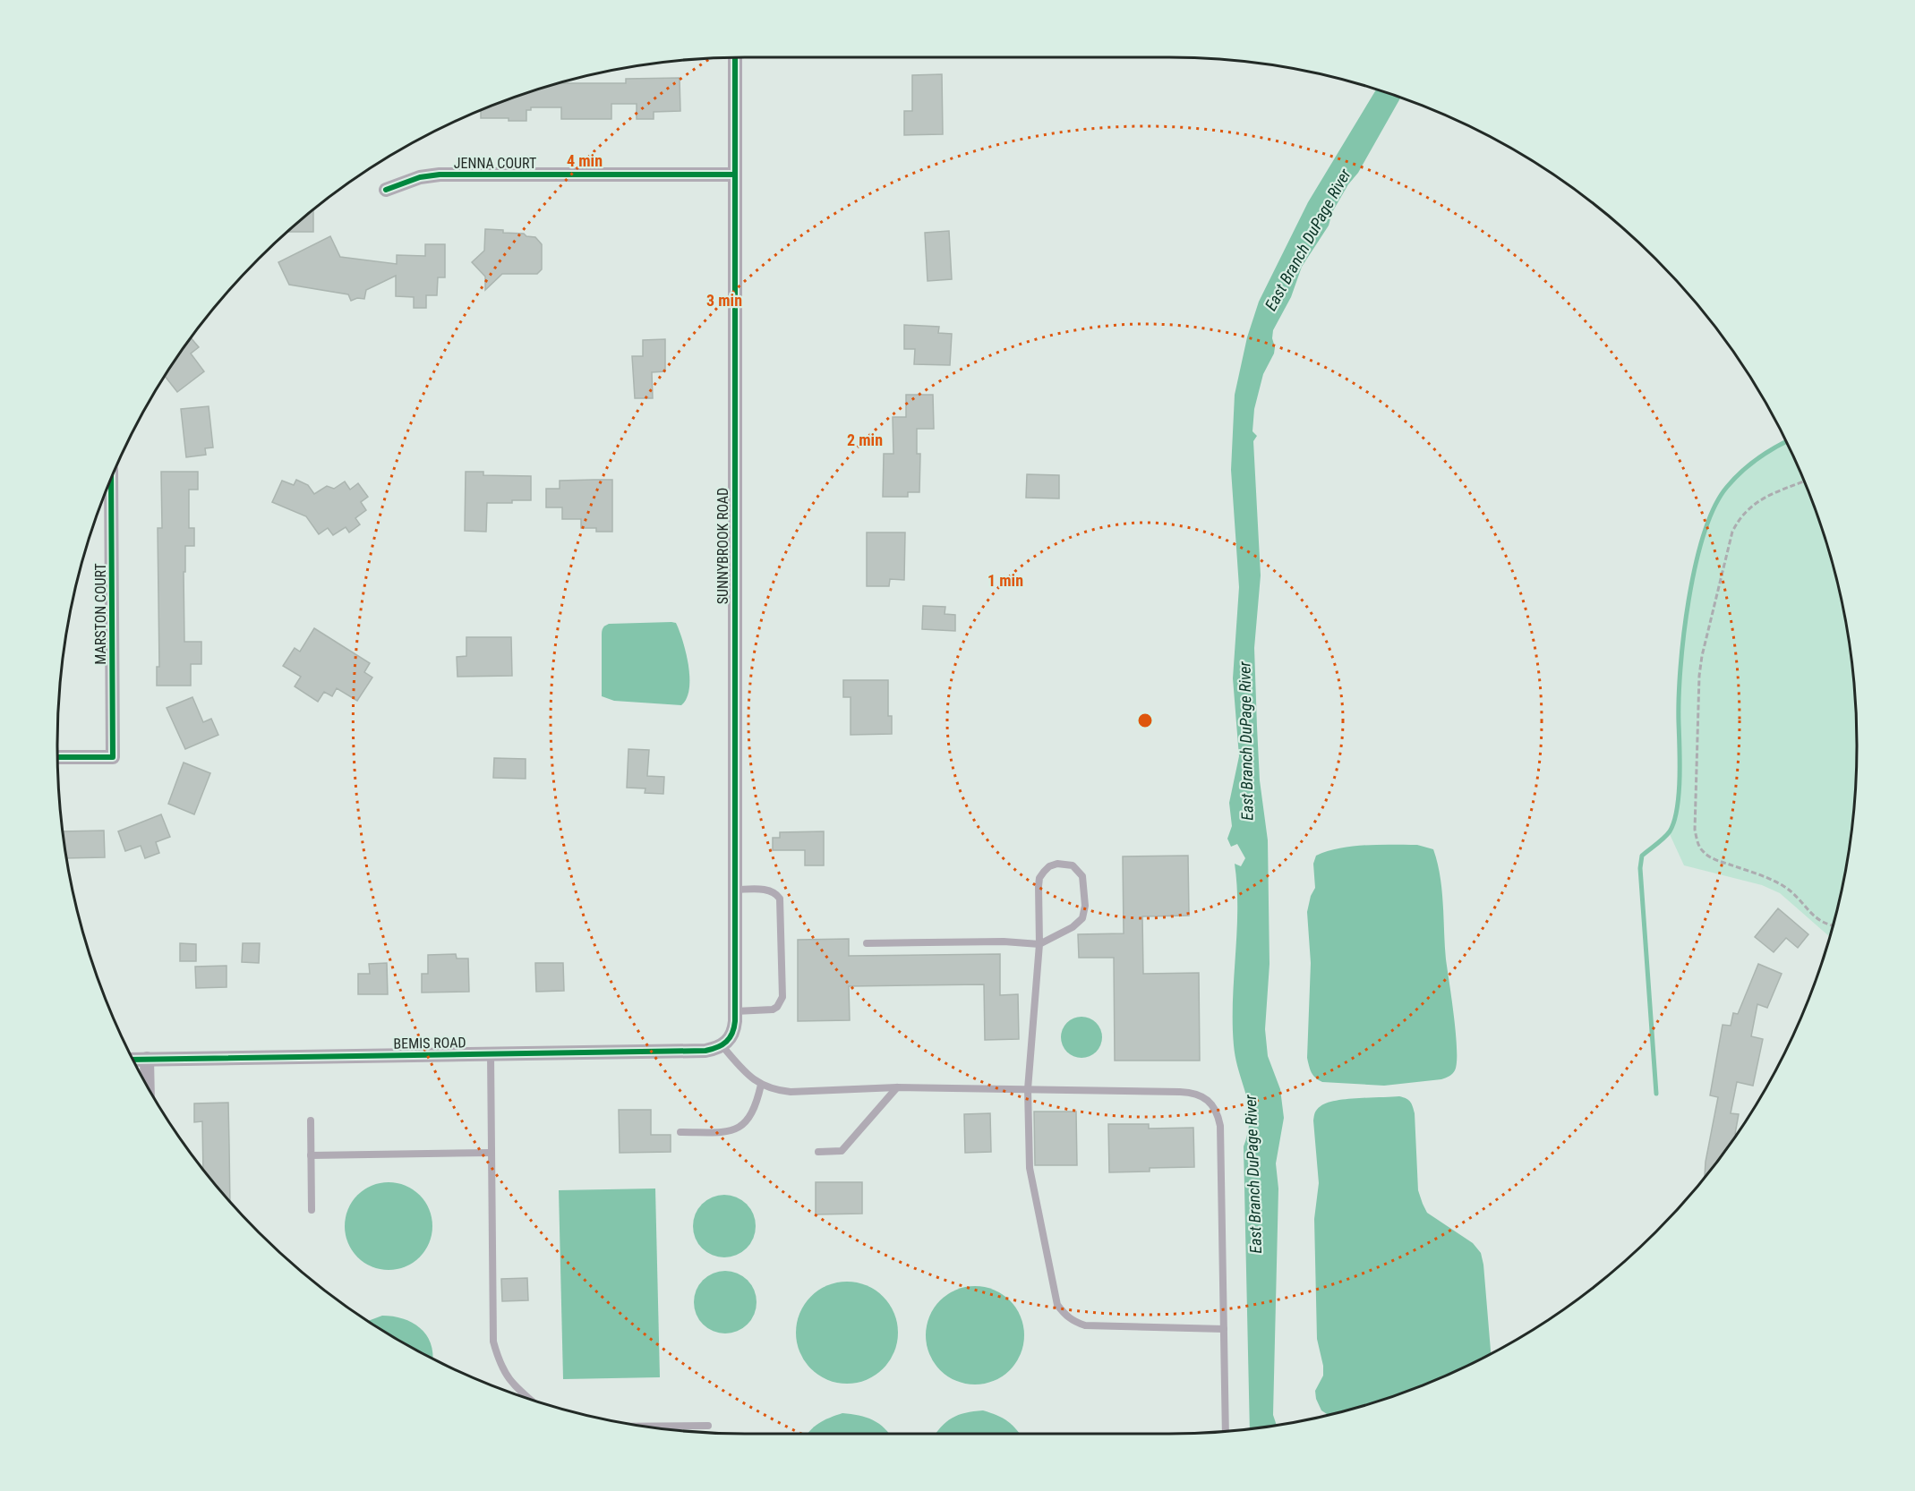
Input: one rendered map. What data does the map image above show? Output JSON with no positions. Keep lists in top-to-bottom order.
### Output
{
  "streets": {
    "street": [
      "JENNA COURT",
      "SUNNYBROOK ROAD",
      "MARSTON COURT",
      "BEMIS ROAD"
    ]
  },
  "crossings": [
    ["JENNA COURT", "SUNNYBROOK ROAD"],
    ["SUNNYBROOK ROAD", "BEMIS ROAD"]
  ],
  "water": ["East Branch DuPage River"],
  "rings": [
    "4 min",
    "3 min",
    "2 min",
    "1 min"
  ]
}
